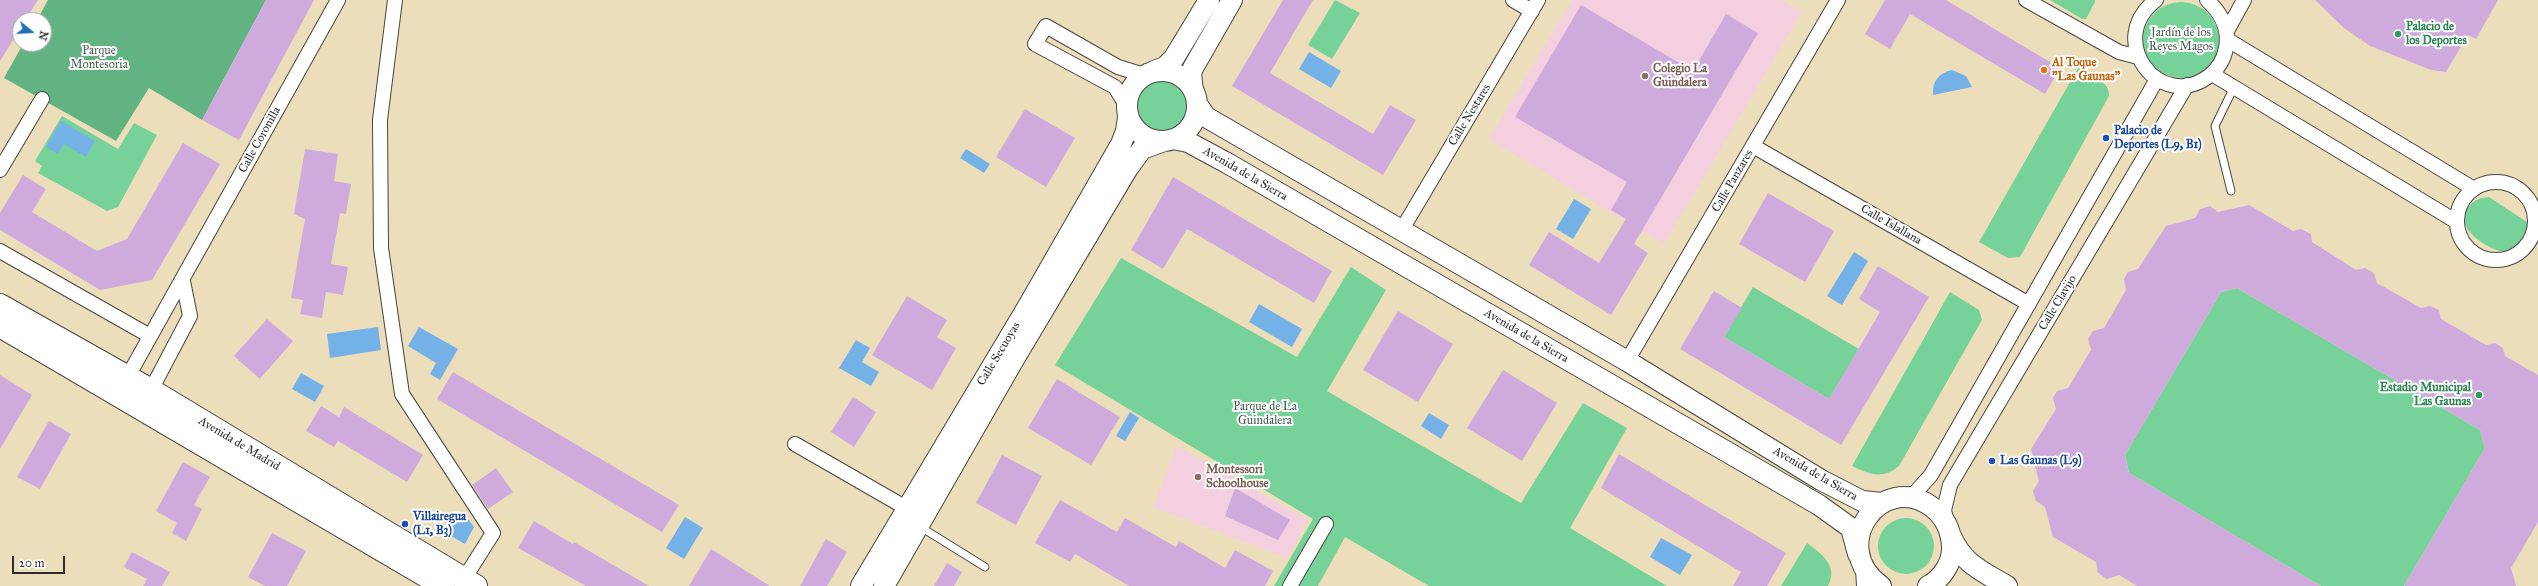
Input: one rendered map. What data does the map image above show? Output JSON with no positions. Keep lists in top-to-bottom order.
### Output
{
  "streets": {
    "main road": ["Avenida de la Sierra", "Calle Secuoyas", "Avenida de Madrid"],
    "street": [
      "Calle Nestares",
      "Calle Coronilla",
      "Calle Panzares",
      "Calle Islallana",
      "Calle Clavijo"
    ]
  },
  "crossings": [
    ["Calle Nestares", "Avenida de la Sierra"],
    ["Calle Coronilla", "Avenida de Madrid"],
    ["Avenida de la Sierra", "Calle Panzares"],
    ["Avenida de la Sierra", "Calle Clavijo"],
    ["Avenida de la Sierra", "Calle Secuoyas"],
    ["Calle Panzares", "Calle Islallana"],
    ["Calle Islallana", "Calle Clavijo"]
  ],
  "parks": ["Jardín de los Reyes Magos", "Parque Montesoria", "Parque de La Guindalera"],
  "places": [
    "Palacio de los Deportes",
    "Al Toque \"Las Gaunas\"",
    "Colegio La Guindalera",
    "Palacio de Deportes (L9, B1)",
    "Estadio Municipal Las Gaunas",
    "Las Gaunas (L9)",
    "Montessori Schoolhouse",
    "Villairegua (L1, B3)"
  ],
  "scale_bar": "20 m",
  "north": "right"
}
